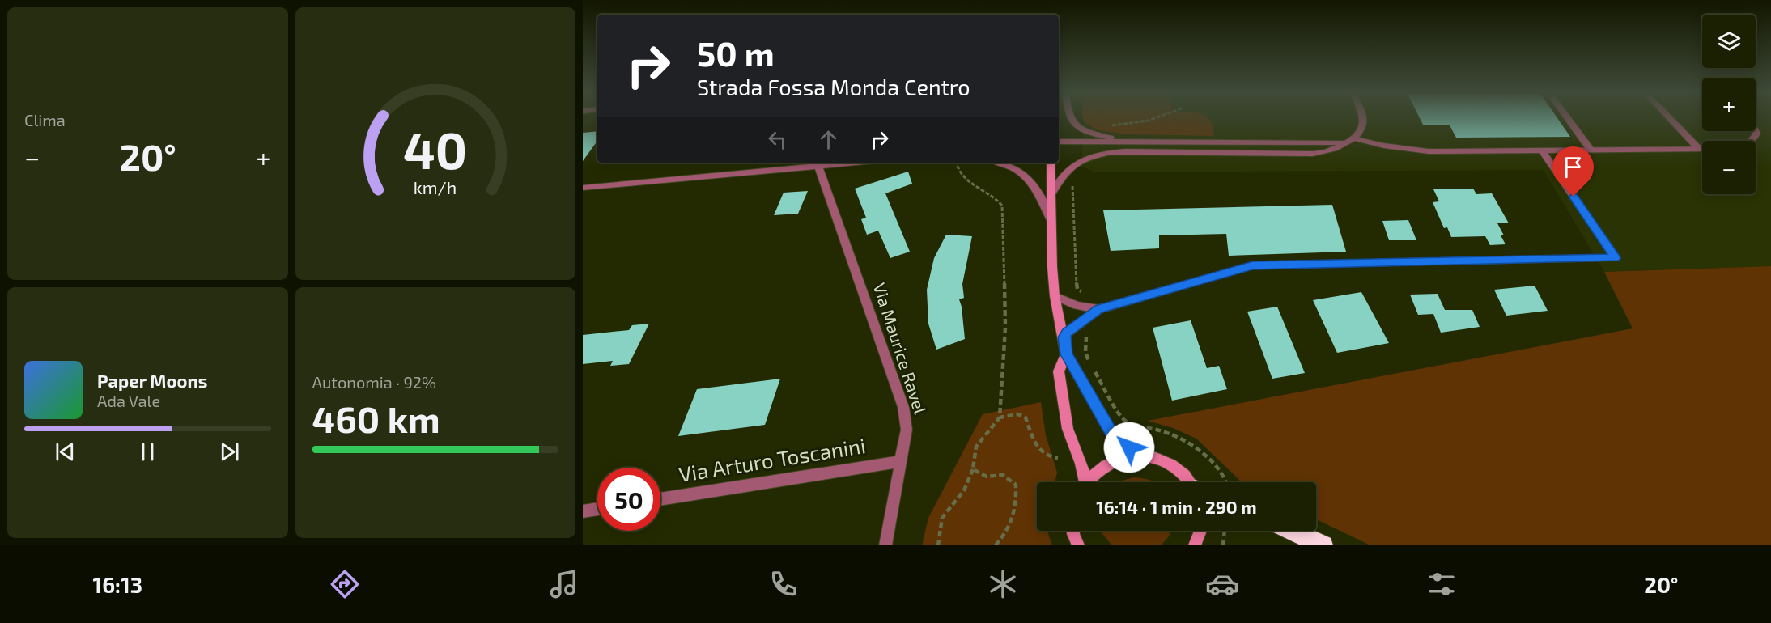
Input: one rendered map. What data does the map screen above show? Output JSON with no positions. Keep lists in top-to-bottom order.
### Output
{
  "streets": {
    "street": ["Via Maurice Ravel", "Via Arturo Toscanini"]
  },
  "crossings": [
    ["Via Maurice Ravel", "Via Arturo Toscanini"]
  ],
  "page": {
    "tile": [
      "Clima",
      ["Autonomia · 92%", "460 km"]
    ],
    "map_buttons": ["+", "−"],
    "turn": ["50 m", "Strada Fossa Monda Centro"],
    "heat": ["−", "20°", "+"],
    "song": ["Paper Moons", "Ada Vale"],
    "limit": "50",
    "trip": "16:14 · 1 min · 290 m",
    "tabs": ["16:13", "20°"],
    "gauge": ["40", "km/h"]
  }
}
